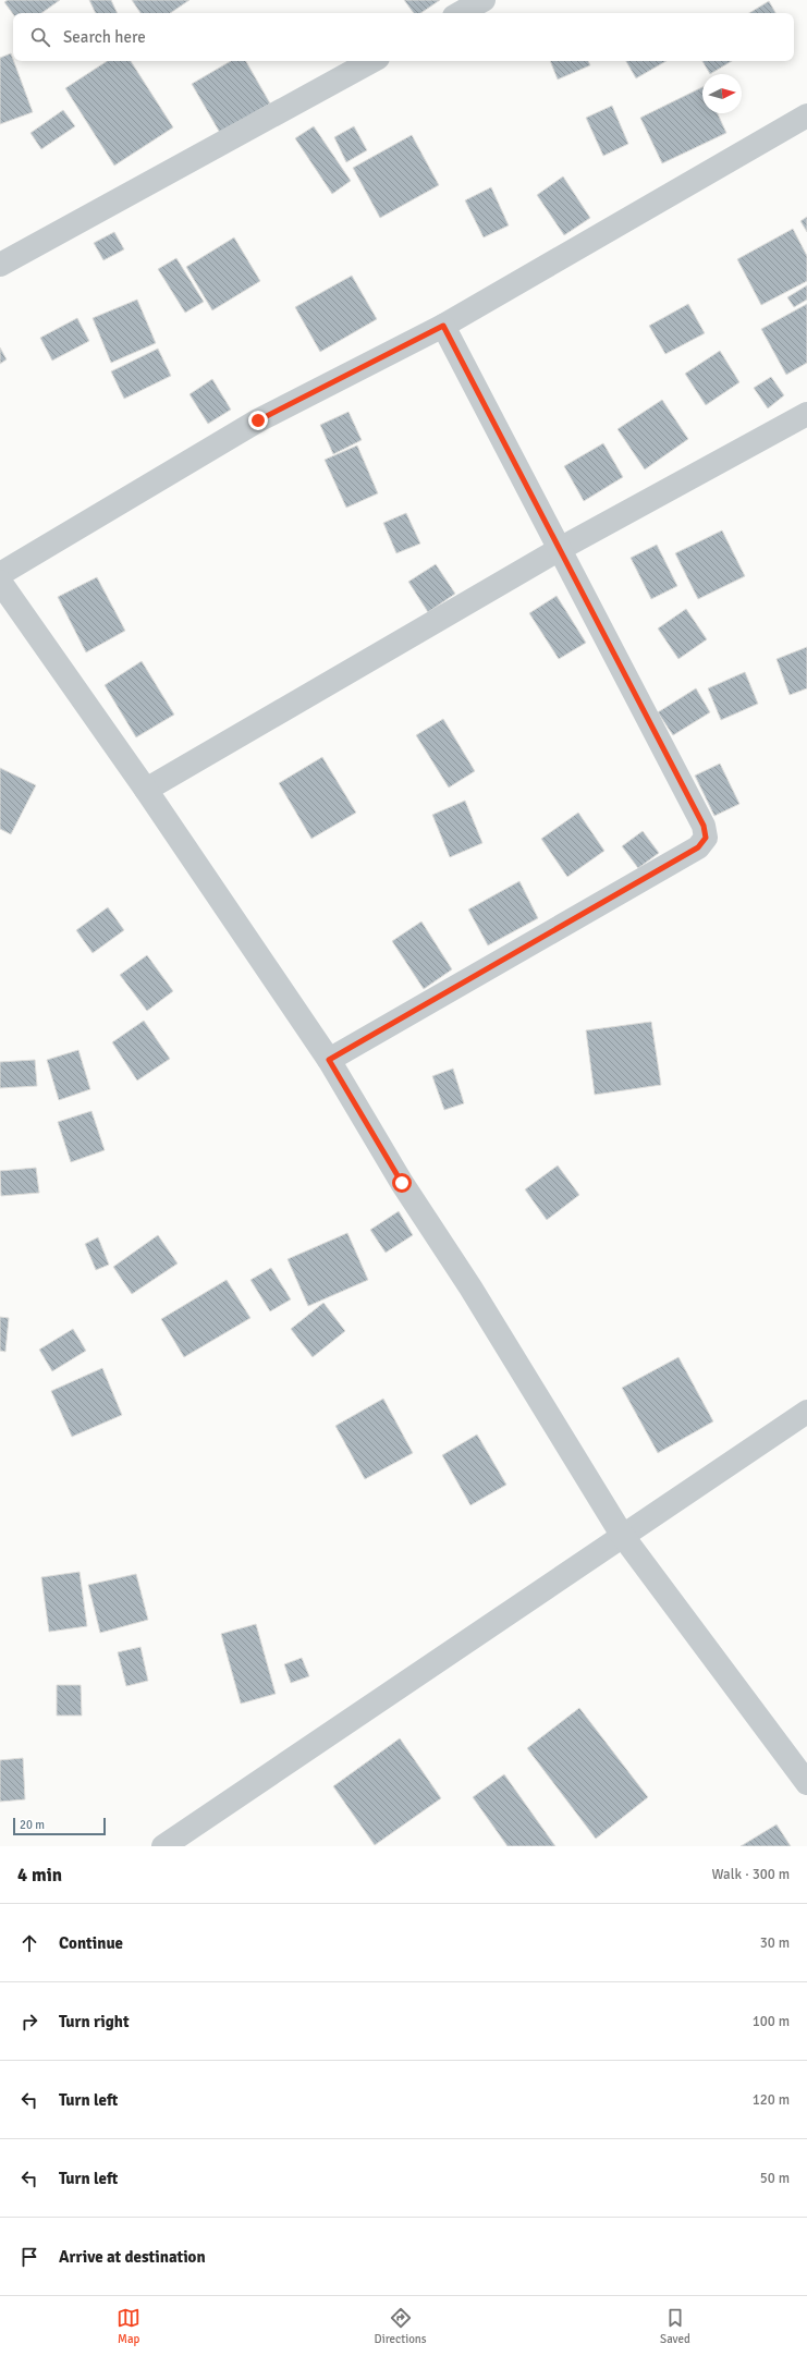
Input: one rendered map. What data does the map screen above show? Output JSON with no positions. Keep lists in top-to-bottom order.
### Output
{
  "scale_bar": "20 m",
  "north": "right",
  "page": {
    "search": "Search here",
    "scale": "20 m",
    "heading": ["4 min", "Walk · 300 m"],
    "list": [
      ["Continue", "30 m"],
      ["Turn right", "100 m"],
      ["Turn left", "120 m"],
      ["Turn left", "50 m"],
      "Arrive at destination"
    ],
    "nav": ["Map", "Directions", "Saved"]
  }
}
